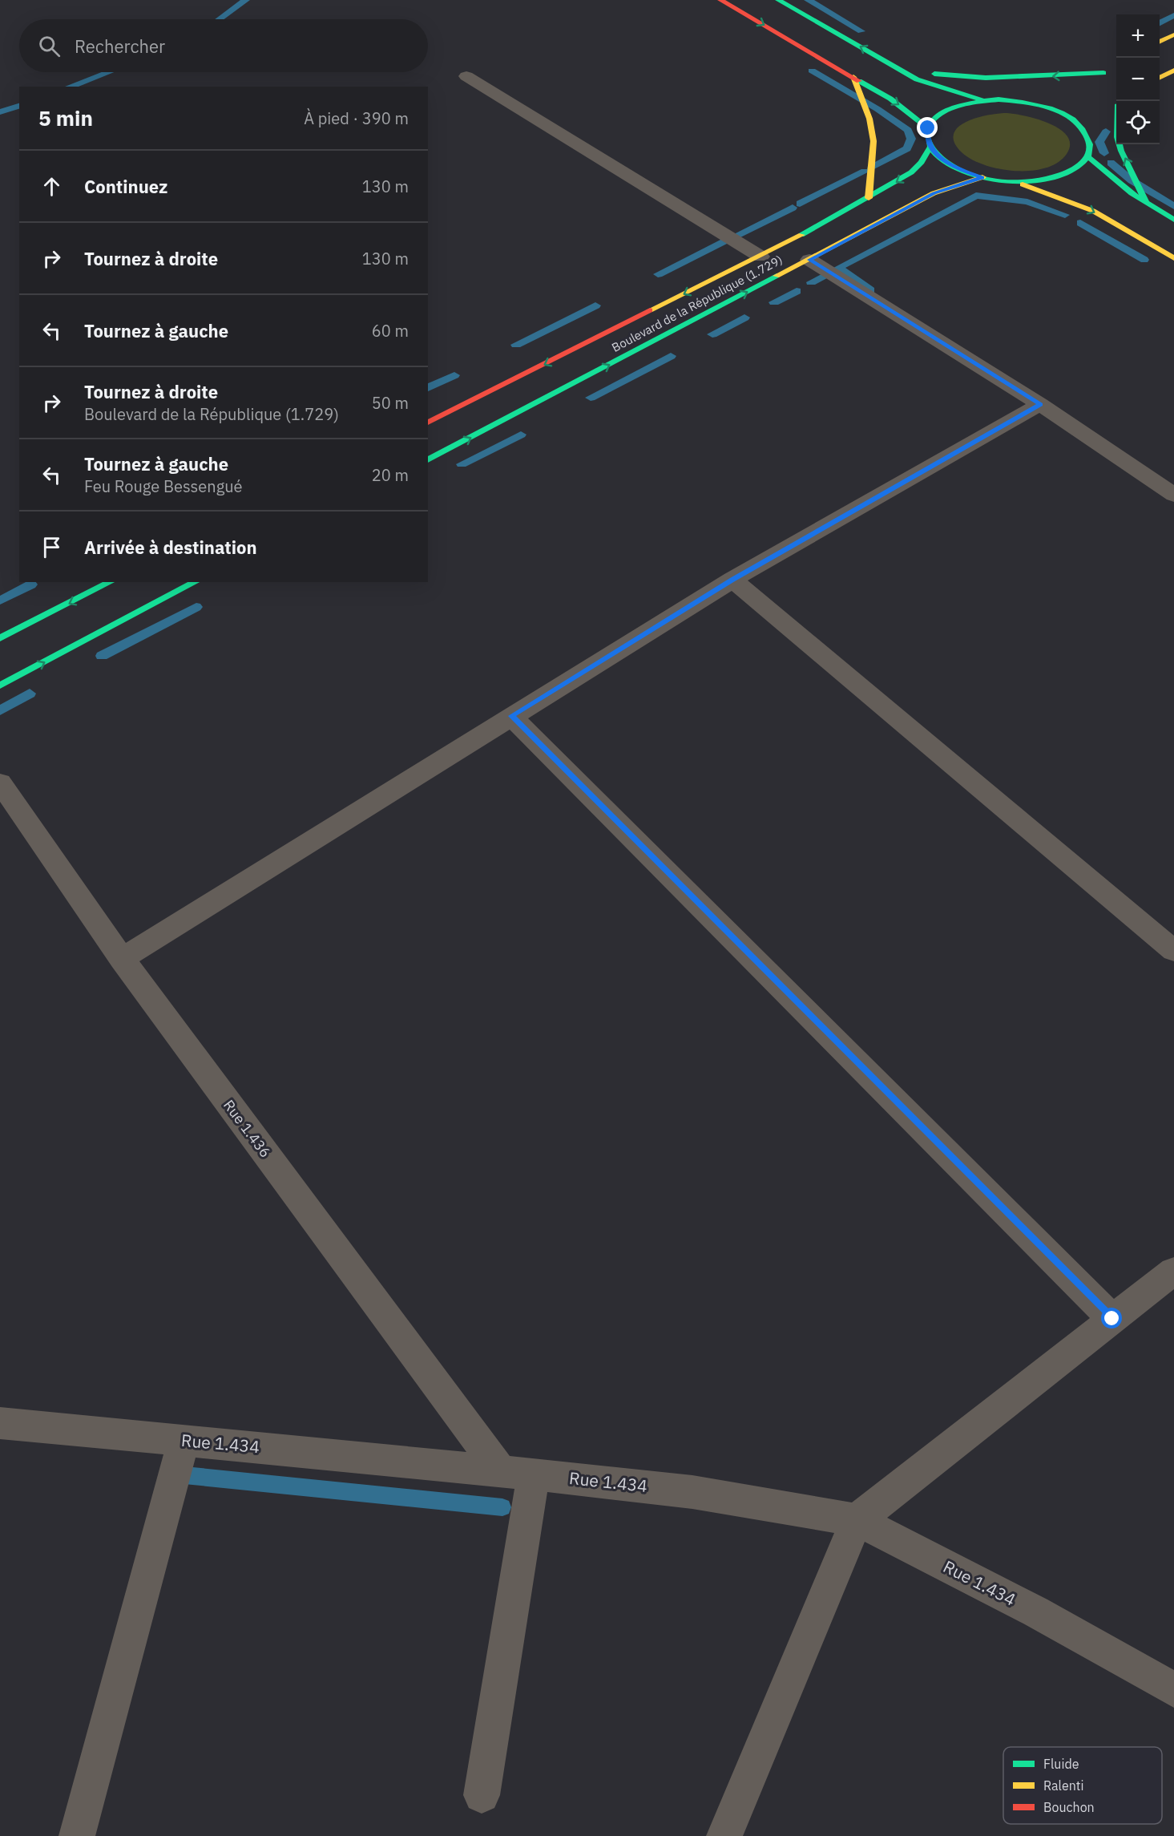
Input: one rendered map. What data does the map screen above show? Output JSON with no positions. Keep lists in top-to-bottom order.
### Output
{
  "streets": {
    "main road": ["Boulevard de la République (1.729)"],
    "street": ["Rue 1.436", "Rue 1.434"]
  },
  "crossings": [
    ["Rue 1.436", "Rue 1.434"]
  ],
  "legend": ["Fluide", "Ralenti", "Bouchon"],
  "page": {
    "map_buttons": ["+", "−"],
    "search": "Rechercher",
    "heading": ["5 min", "À pied · 390 m"],
    "list": [
      ["Continuez", "130 m"],
      ["Tournez à droite", "130 m"],
      ["Tournez à gauche", "60 m"],
      ["Tournez à droite", "Boulevard de la République (1.729)", "50 m"],
      ["Tournez à gauche", "Feu Rouge Bessengué", "20 m"],
      "Arrivée à destination"
    ]
  }
}
